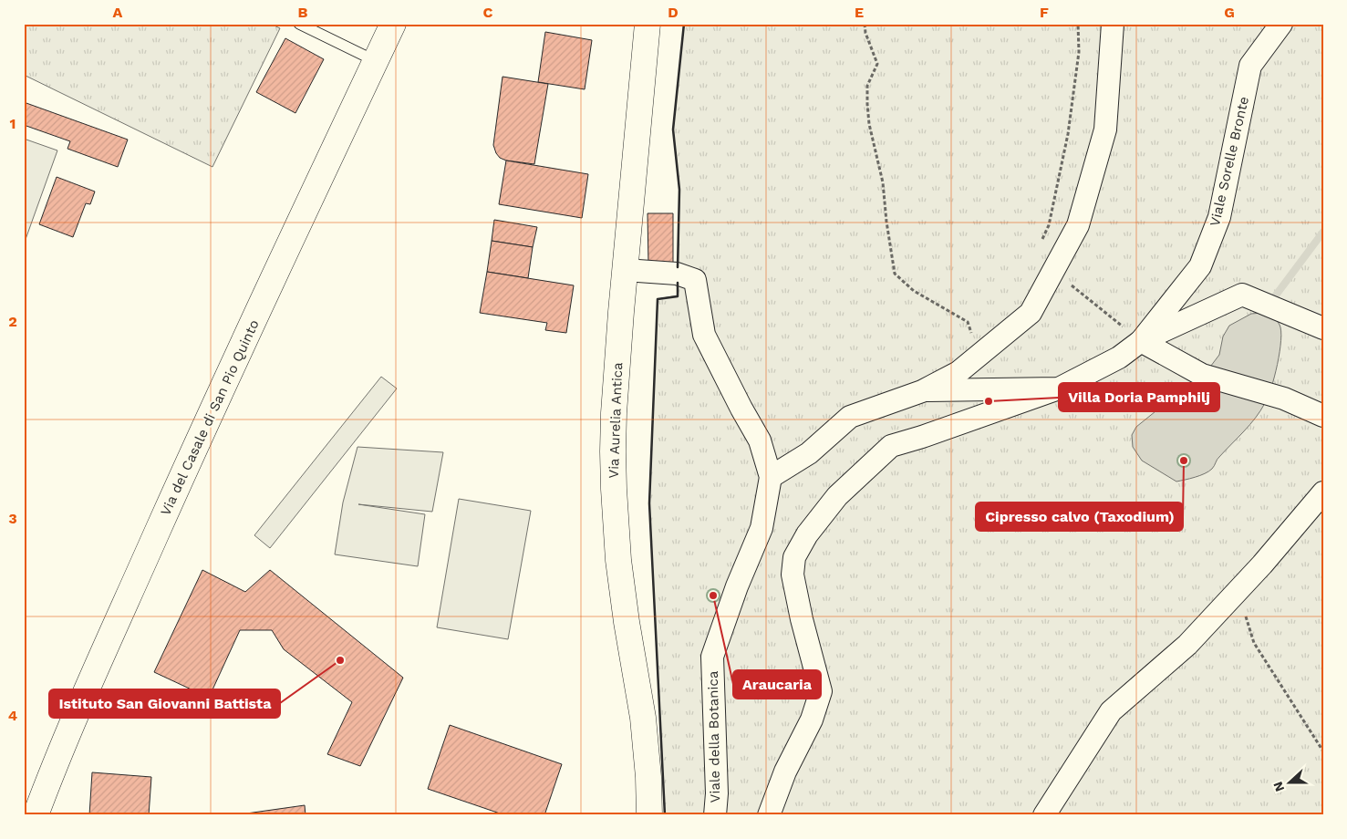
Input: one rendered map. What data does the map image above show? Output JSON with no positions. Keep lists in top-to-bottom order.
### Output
{
  "streets": {
    "main road": ["Via del Casale di San Pio Quinto", "Via Aurelia Antica"],
    "street": ["Viale Sorelle Bronte", "Viale della Botanica"]
  },
  "places": [
    "Villa Doria Pamphilj",
    "Cipresso calvo (Taxodium)",
    "Araucaria",
    "Istituto San Giovanni Battista"
  ],
  "north": "left",
  "grid": {
    "columns": [
      "A",
      "B",
      "C",
      "D",
      "E",
      "F",
      "G"
    ],
    "rows": [
      "1",
      "2",
      "3",
      "4"
    ]
  }
}
